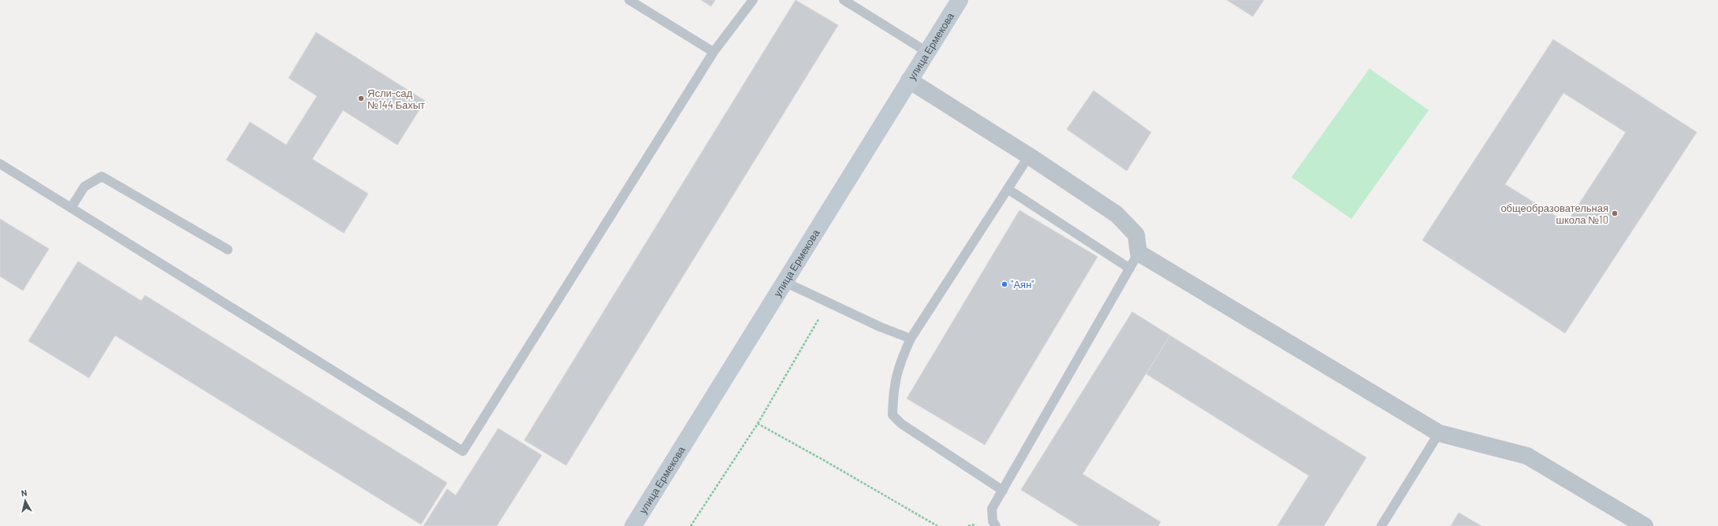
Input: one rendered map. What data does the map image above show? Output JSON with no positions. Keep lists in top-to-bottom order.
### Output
{
  "streets": {
    "main road": ["улица Ермекова"]
  },
  "places": ["Ясли-сад №144 Бахыт", "общеобразовательная школа №10", "\"Аян\""],
  "north": "top"
}
